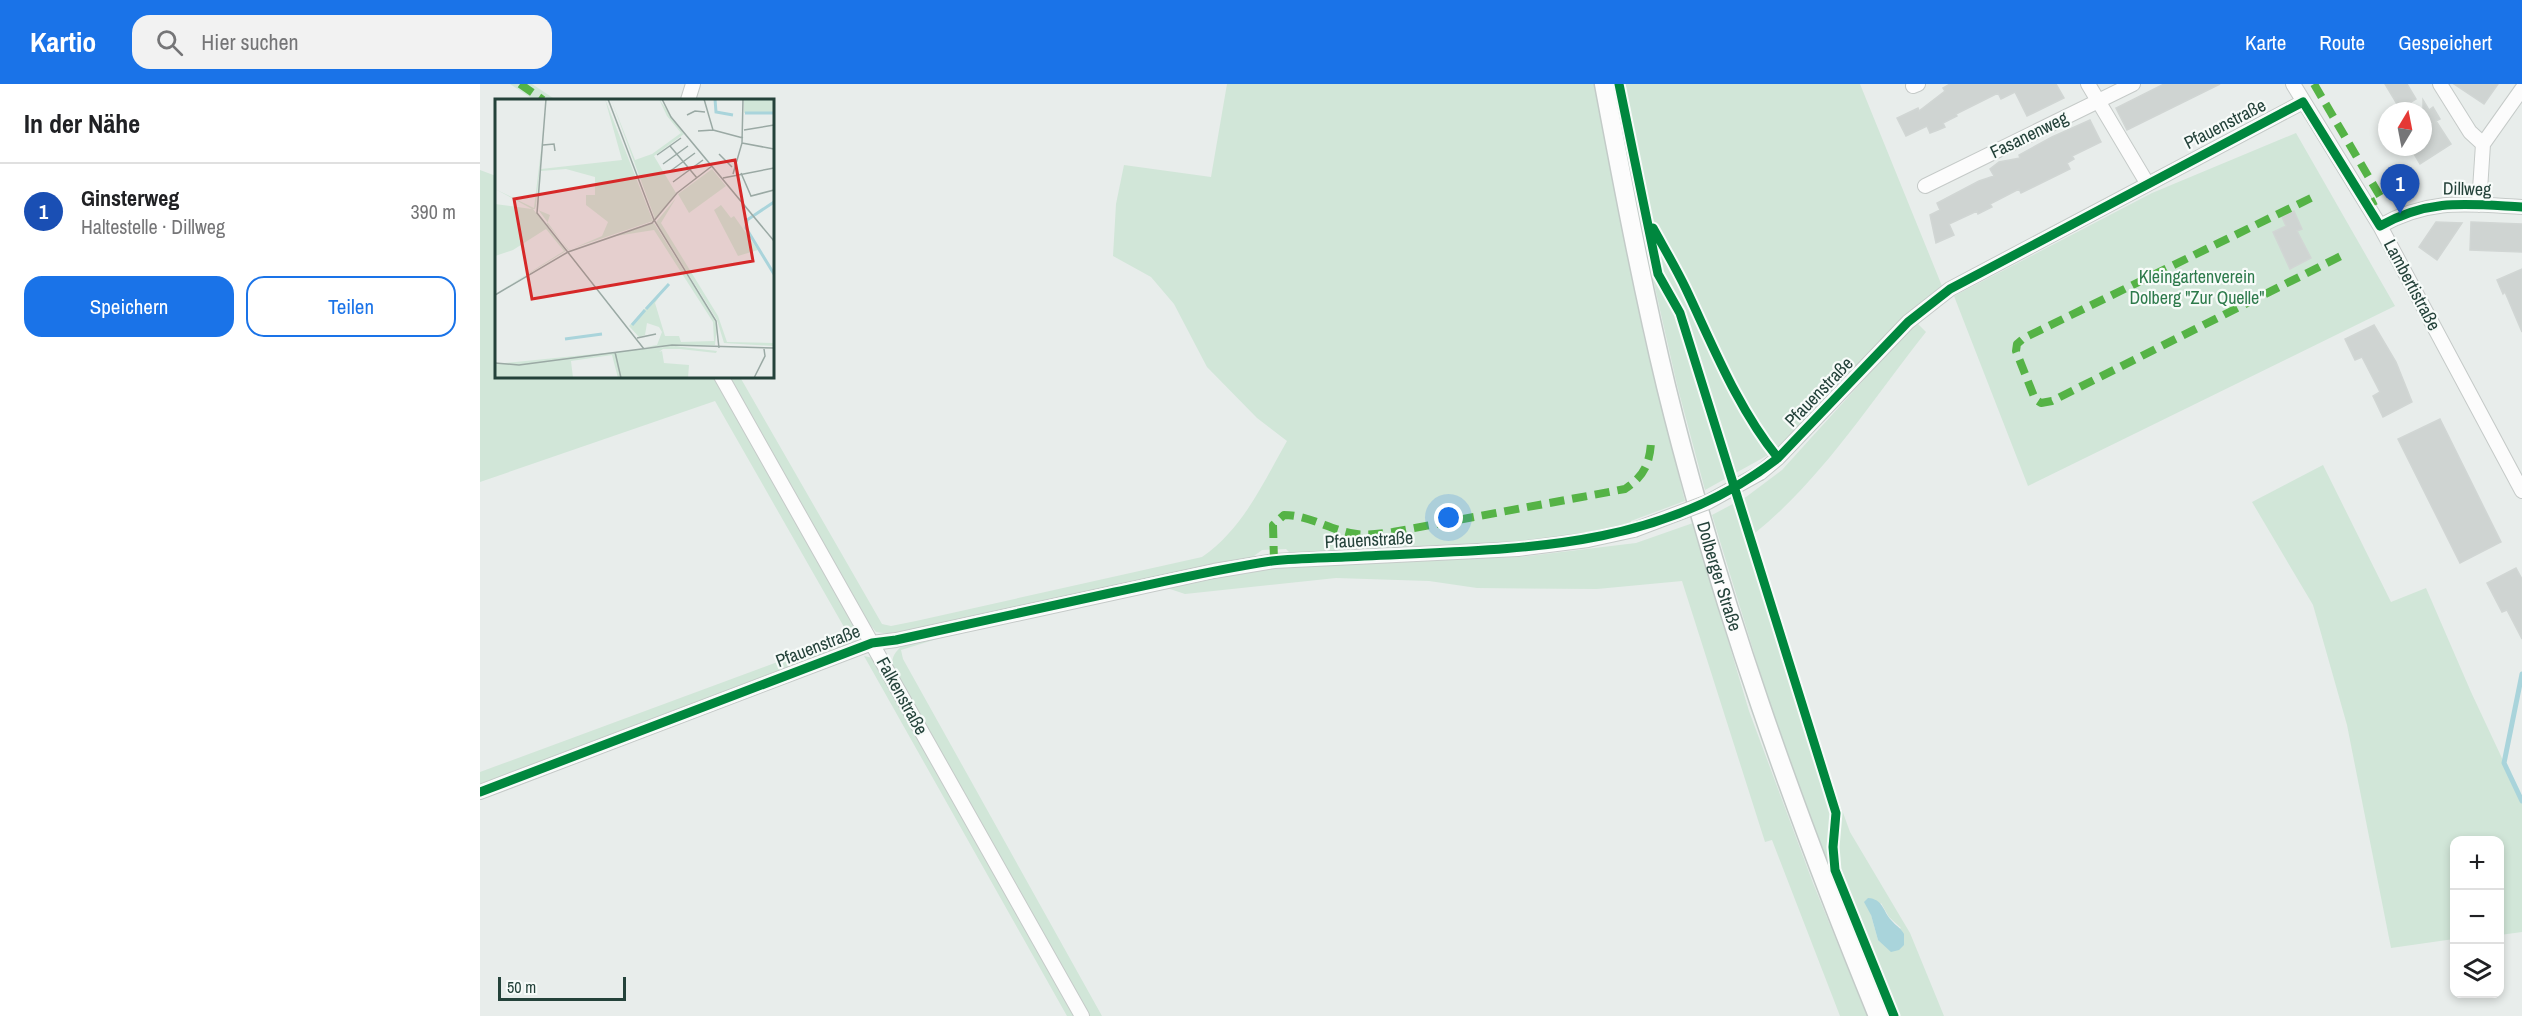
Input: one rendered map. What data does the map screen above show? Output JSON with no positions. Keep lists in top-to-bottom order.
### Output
{
  "streets": {
    "main road": ["Dolberger Straße"],
    "street": [
      "Pfauenstraße",
      "Fasanenweg",
      "Dillweg",
      "Lambertistraße",
      "Falkenstraße"
    ]
  },
  "crossings": [
    ["Pfauenstraße", "Lambertistraße"],
    ["Pfauenstraße", "Falkenstraße"],
    ["Dillweg", "Lambertistraße"]
  ],
  "parks": ["Kleingartenverein Dolberg \"Zur Quelle\""],
  "scale_bar": "50 m",
  "north": "top",
  "page": {
    "header": "Kartio",
    "search": "Hier suchen",
    "nav": ["Karte", "Route", "Gespeichert"],
    "heading": "In der Nähe",
    "list": [
      {
        "mark": "1",
        "name": "Ginsterweg",
        "note": "Haltestelle · Dillweg",
        "value": "390 m"
      }
    ],
    "pins": "1",
    "buttons": ["Speichern", "Teilen"],
    "map_buttons": ["+", "−"],
    "scale": "50 m"
  }
}
